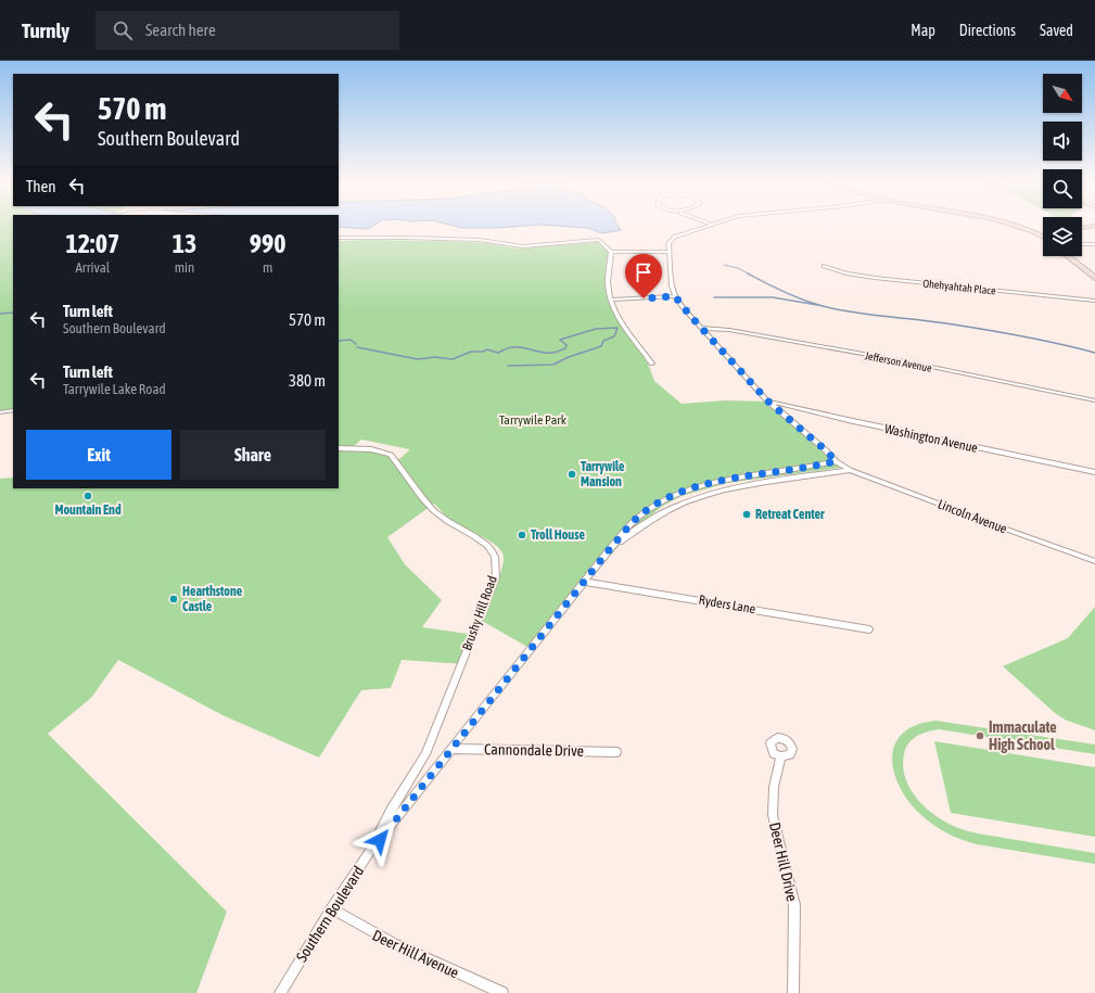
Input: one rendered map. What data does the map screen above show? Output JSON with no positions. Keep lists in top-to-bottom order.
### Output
{
  "streets": {
    "street": [
      "Ohehyahtah Place",
      "Jefferson Avenue",
      "Washington Avenue",
      "Lincoln Avenue",
      "Ryders Lane",
      "Brushy Hill Road",
      "Cannondale Drive",
      "Deer Hill Drive",
      "Southern Boulevard",
      "Deer Hill Avenue"
    ]
  },
  "crossings": [
    ["Lincoln Avenue", "Southern Boulevard"],
    ["Ryders Lane", "Southern Boulevard"],
    ["Brushy Hill Road", "Southern Boulevard"],
    ["Cannondale Drive", "Southern Boulevard"],
    ["Southern Boulevard", "Deer Hill Avenue"]
  ],
  "parks": ["Tarrywile Park"],
  "places": [
    "Tarrywile Mansion",
    "Mountain End",
    "Retreat Center",
    "Troll House",
    "Hearthstone Castle",
    "Immaculate High School"
  ],
  "north": "bottom right",
  "page": {
    "header": "Turnly",
    "search": "Search here",
    "nav": ["Map", "Directions", "Saved"],
    "turn": ["570 m", "Southern Boulevard"],
    "then": "Then",
    "eta": [
      "12:07",
      "Arrival",
      "13",
      "min",
      "990",
      "m"
    ],
    "list": [
      {
        "name": "Turn left",
        "note": "Southern Boulevard",
        "value": "570 m"
      },
      {
        "name": "Turn left",
        "note": "Tarrywile Lake Road",
        "value": "380 m"
      }
    ],
    "buttons": ["Exit", "Share"]
  }
}
